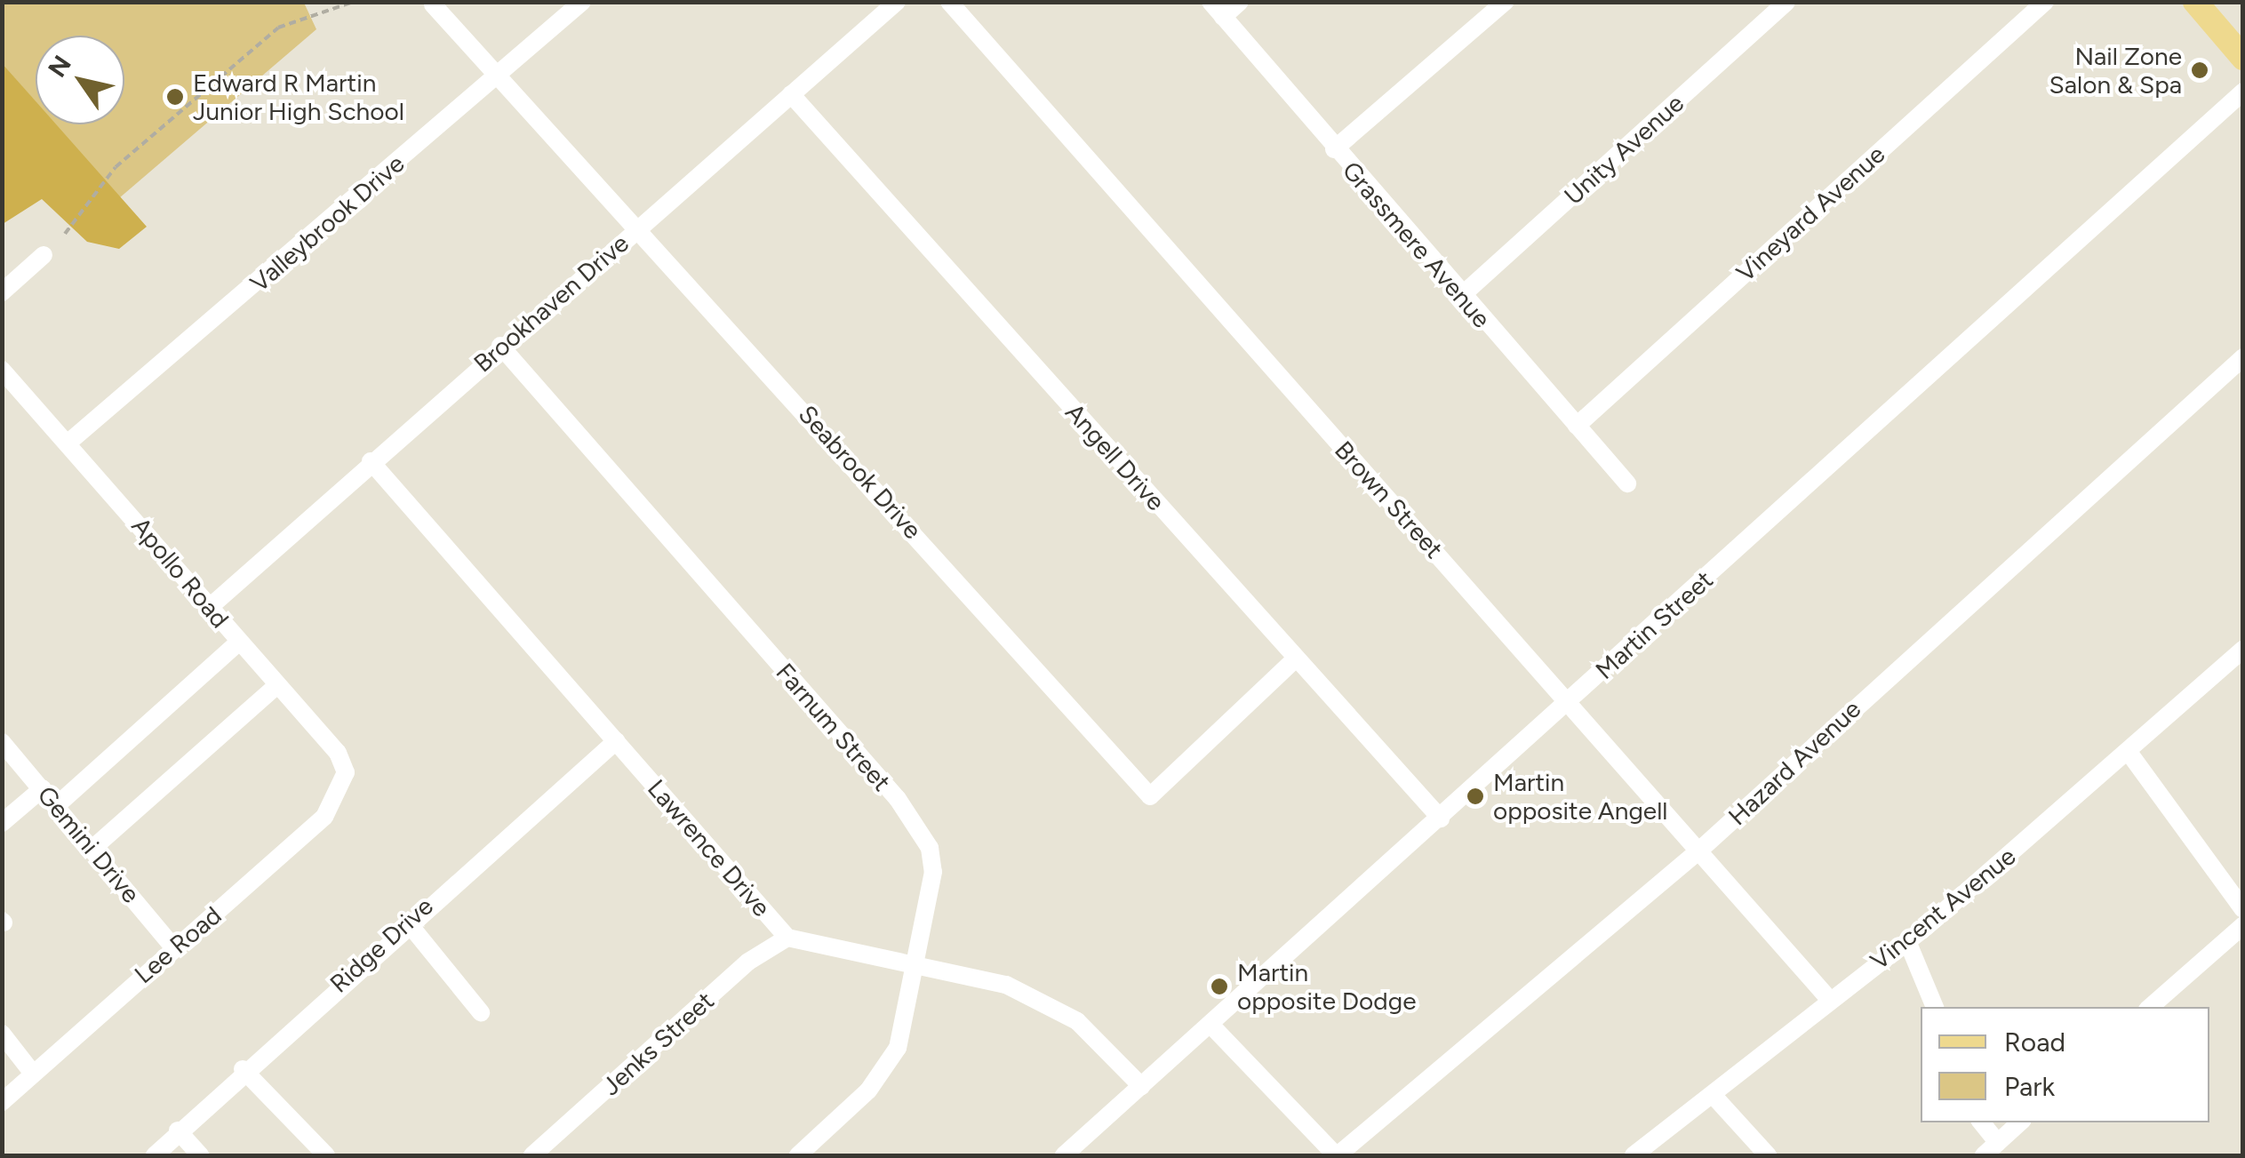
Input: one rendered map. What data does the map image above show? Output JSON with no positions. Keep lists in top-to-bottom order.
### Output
{
  "streets": {
    "street": [
      "Unity Avenue",
      "Vineyard Avenue",
      "Valleybrook Drive",
      "Grassmere Avenue",
      "Brookhaven Drive",
      "Angell Drive",
      "Seabrook Drive",
      "Brown Street",
      "Apollo Road",
      "Martin Street",
      "Farnum Street",
      "Hazard Avenue",
      "Gemini Drive",
      "Lawrence Drive",
      "Vincent Avenue",
      "Lee Road",
      "Ridge Drive",
      "Jenks Street"
    ]
  },
  "crossings": [
    ["Unity Avenue", "Grassmere Avenue"],
    ["Vineyard Avenue", "Grassmere Avenue"],
    ["Valleybrook Drive", "Seabrook Drive"],
    ["Valleybrook Drive", "Apollo Road"],
    ["Brookhaven Drive", "Angell Drive"],
    ["Brookhaven Drive", "Seabrook Drive"],
    ["Brookhaven Drive", "Apollo Road"],
    ["Brookhaven Drive", "Farnum Street"],
    ["Brookhaven Drive", "Lawrence Drive"],
    ["Angell Drive", "Seabrook Drive"],
    ["Angell Drive", "Martin Street"],
    ["Brown Street", "Martin Street"],
    ["Brown Street", "Hazard Avenue"],
    ["Brown Street", "Vincent Avenue"],
    ["Apollo Road", "Lee Road"],
    ["Martin Street", "Lawrence Drive"],
    ["Farnum Street", "Lawrence Drive"],
    ["Gemini Drive", "Lee Road"],
    ["Lawrence Drive", "Ridge Drive"],
    ["Lawrence Drive", "Jenks Street"]
  ],
  "places": [
    "Nail Zone Salon & Spa",
    "Edward R Martin Junior High School",
    "Martin opposite Angell",
    "Martin opposite Dodge"
  ],
  "legend": ["Road", "Park"],
  "north": "top left"
}
